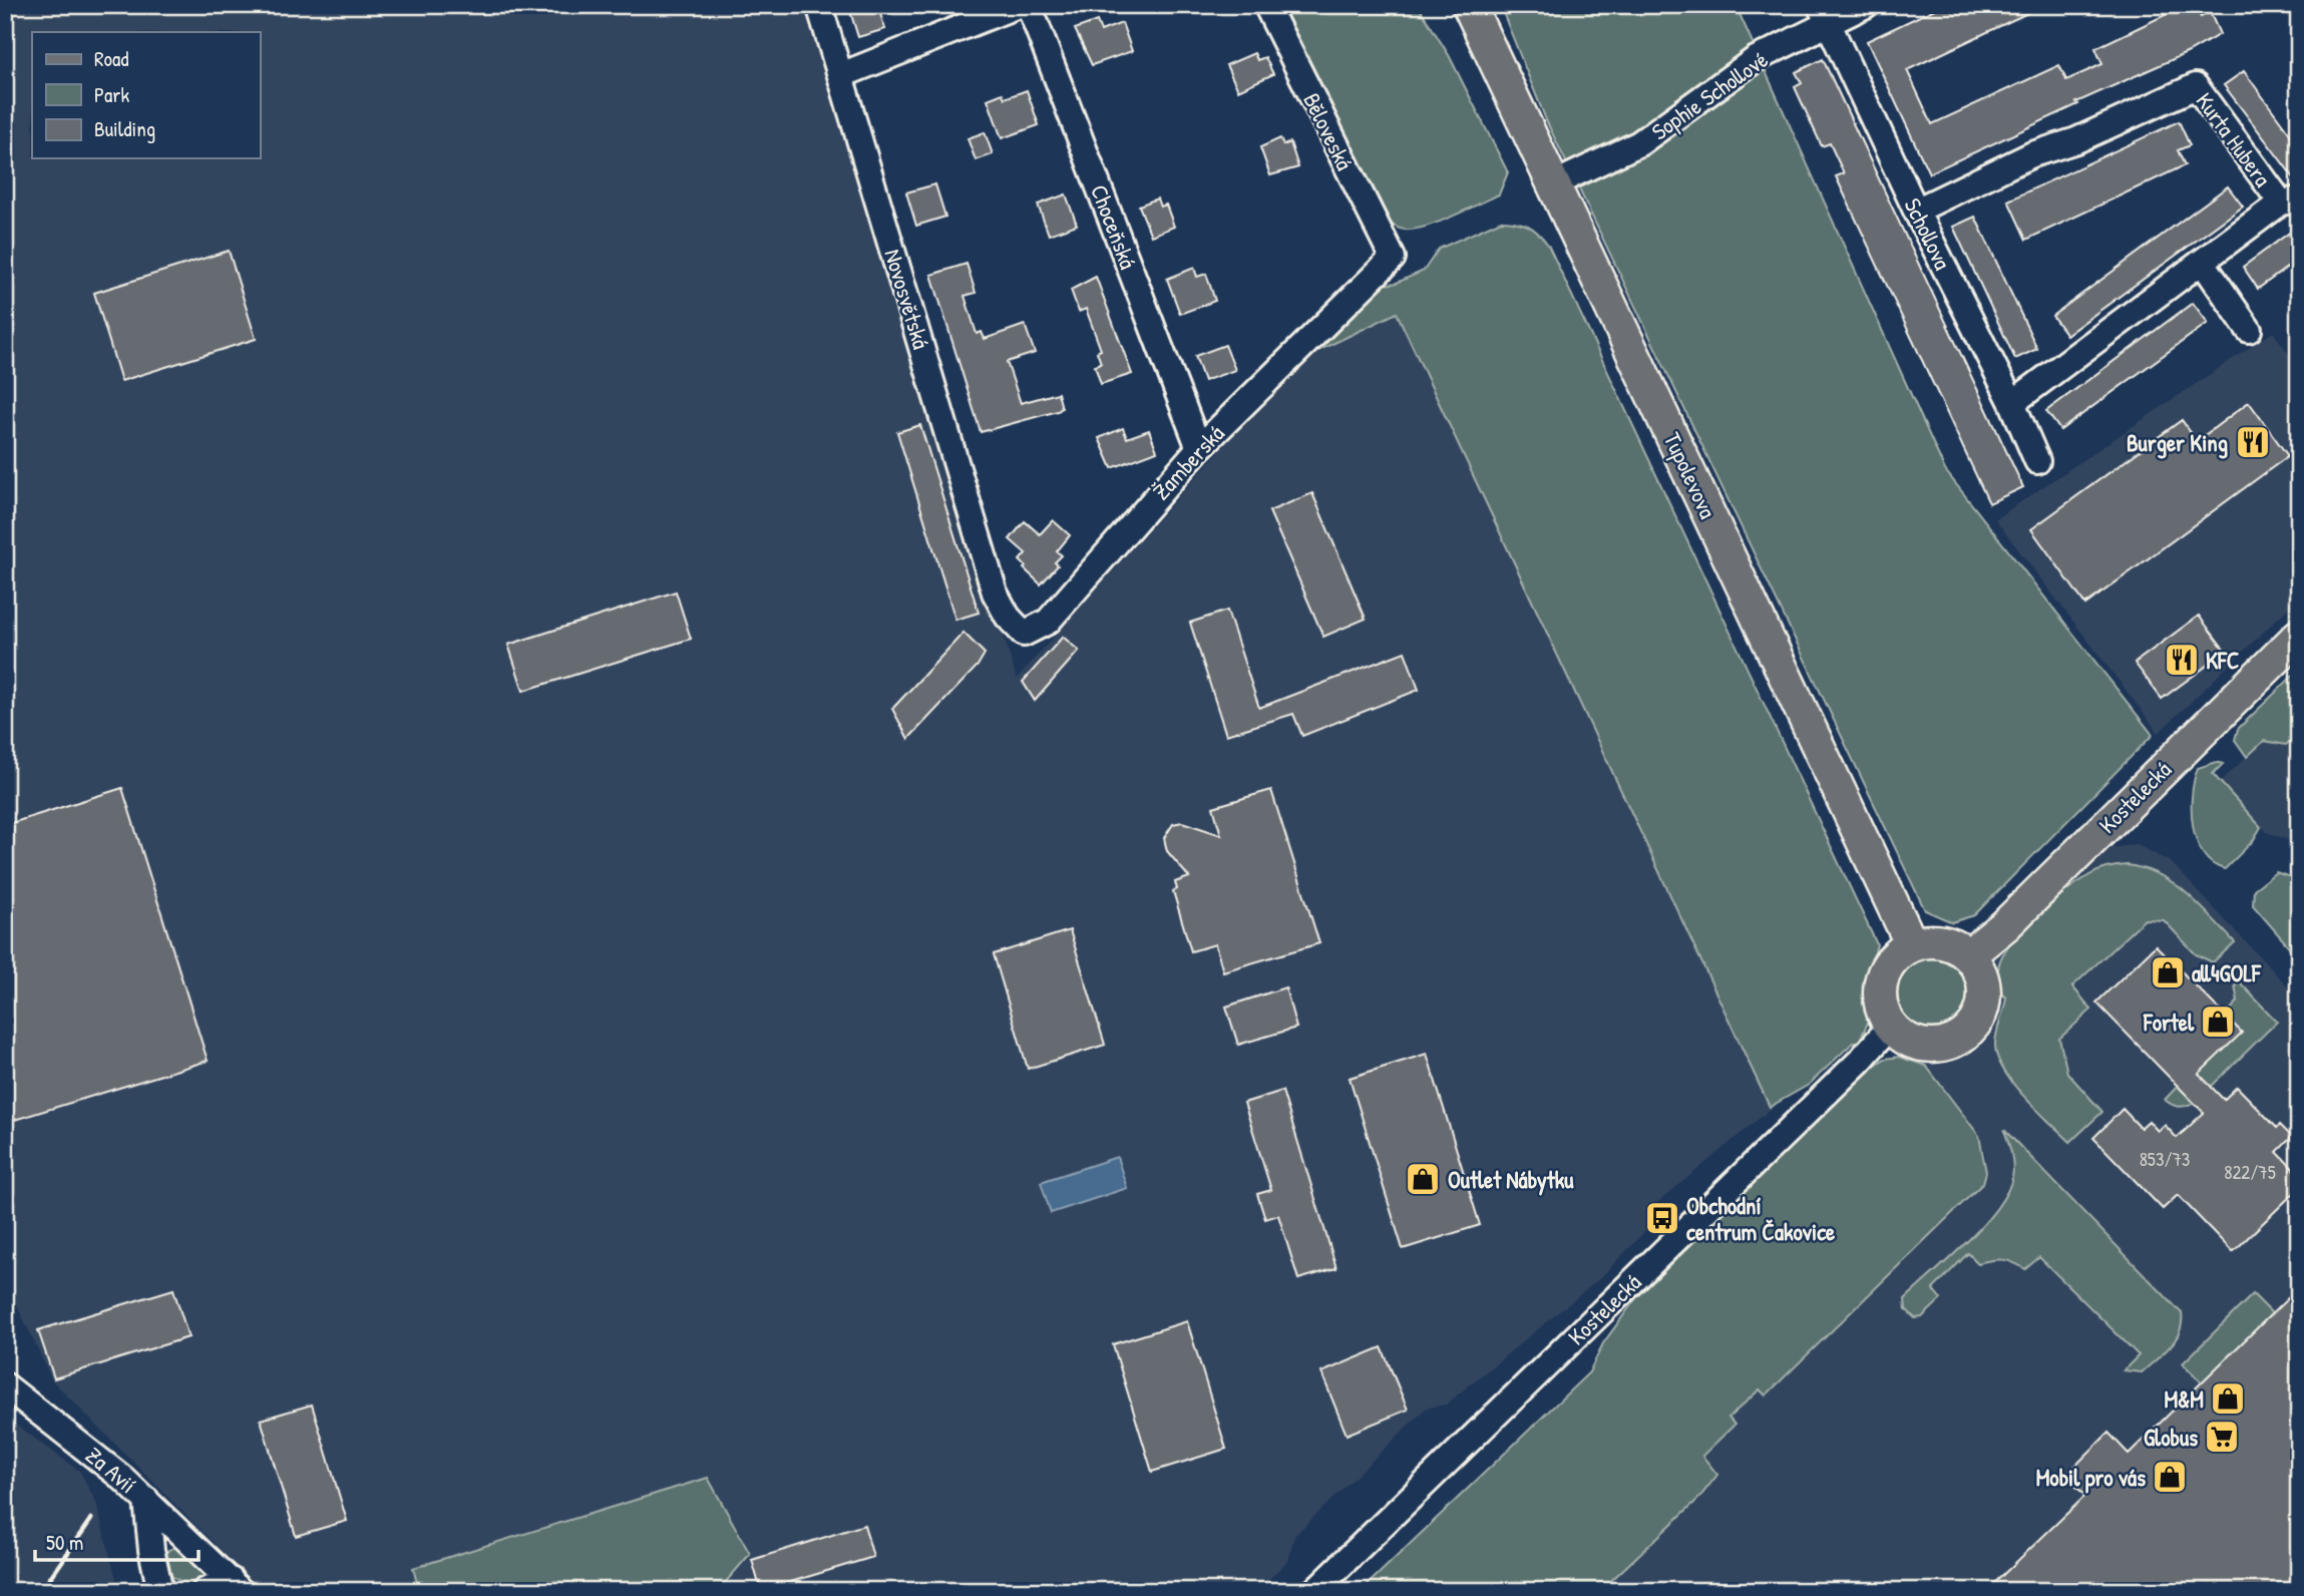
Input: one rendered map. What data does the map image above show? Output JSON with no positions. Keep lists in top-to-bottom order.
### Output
{
  "streets": {
    "main road": ["Tupolevova", "Kostelecká"],
    "street": [
      "Sophie Schollové",
      "Běloveská",
      "Kurta Hubera",
      "Choceňská",
      "Schollova",
      "Novosvětská",
      "Žamberská",
      "Za Avií"
    ]
  },
  "crossings": [
    ["Sophie Schollové", "Schollova"],
    ["Sophie Schollové", "Tupolevova"],
    ["Běloveská", "Žamberská"],
    ["Kurta Hubera", "Schollova"],
    ["Choceňská", "Žamberská"],
    ["Novosvětská", "Žamberská"],
    ["Tupolevova", "Kostelecká"]
  ],
  "places": {
    "restaurant": ["Burger King", "KFC"],
    "shop": [
      "all4GOLF",
      "Fortel",
      "Outlet Nábytku",
      "M&M",
      "Mobil pro vás"
    ],
    "bus stop": ["Obchodní centrum Čakovice"],
    "supermarket": ["Globus"]
  },
  "house_numbers": ["853/73", "822/75"],
  "legend": ["Road", "Park", "Building"],
  "scale_bar": "50 m"
}
